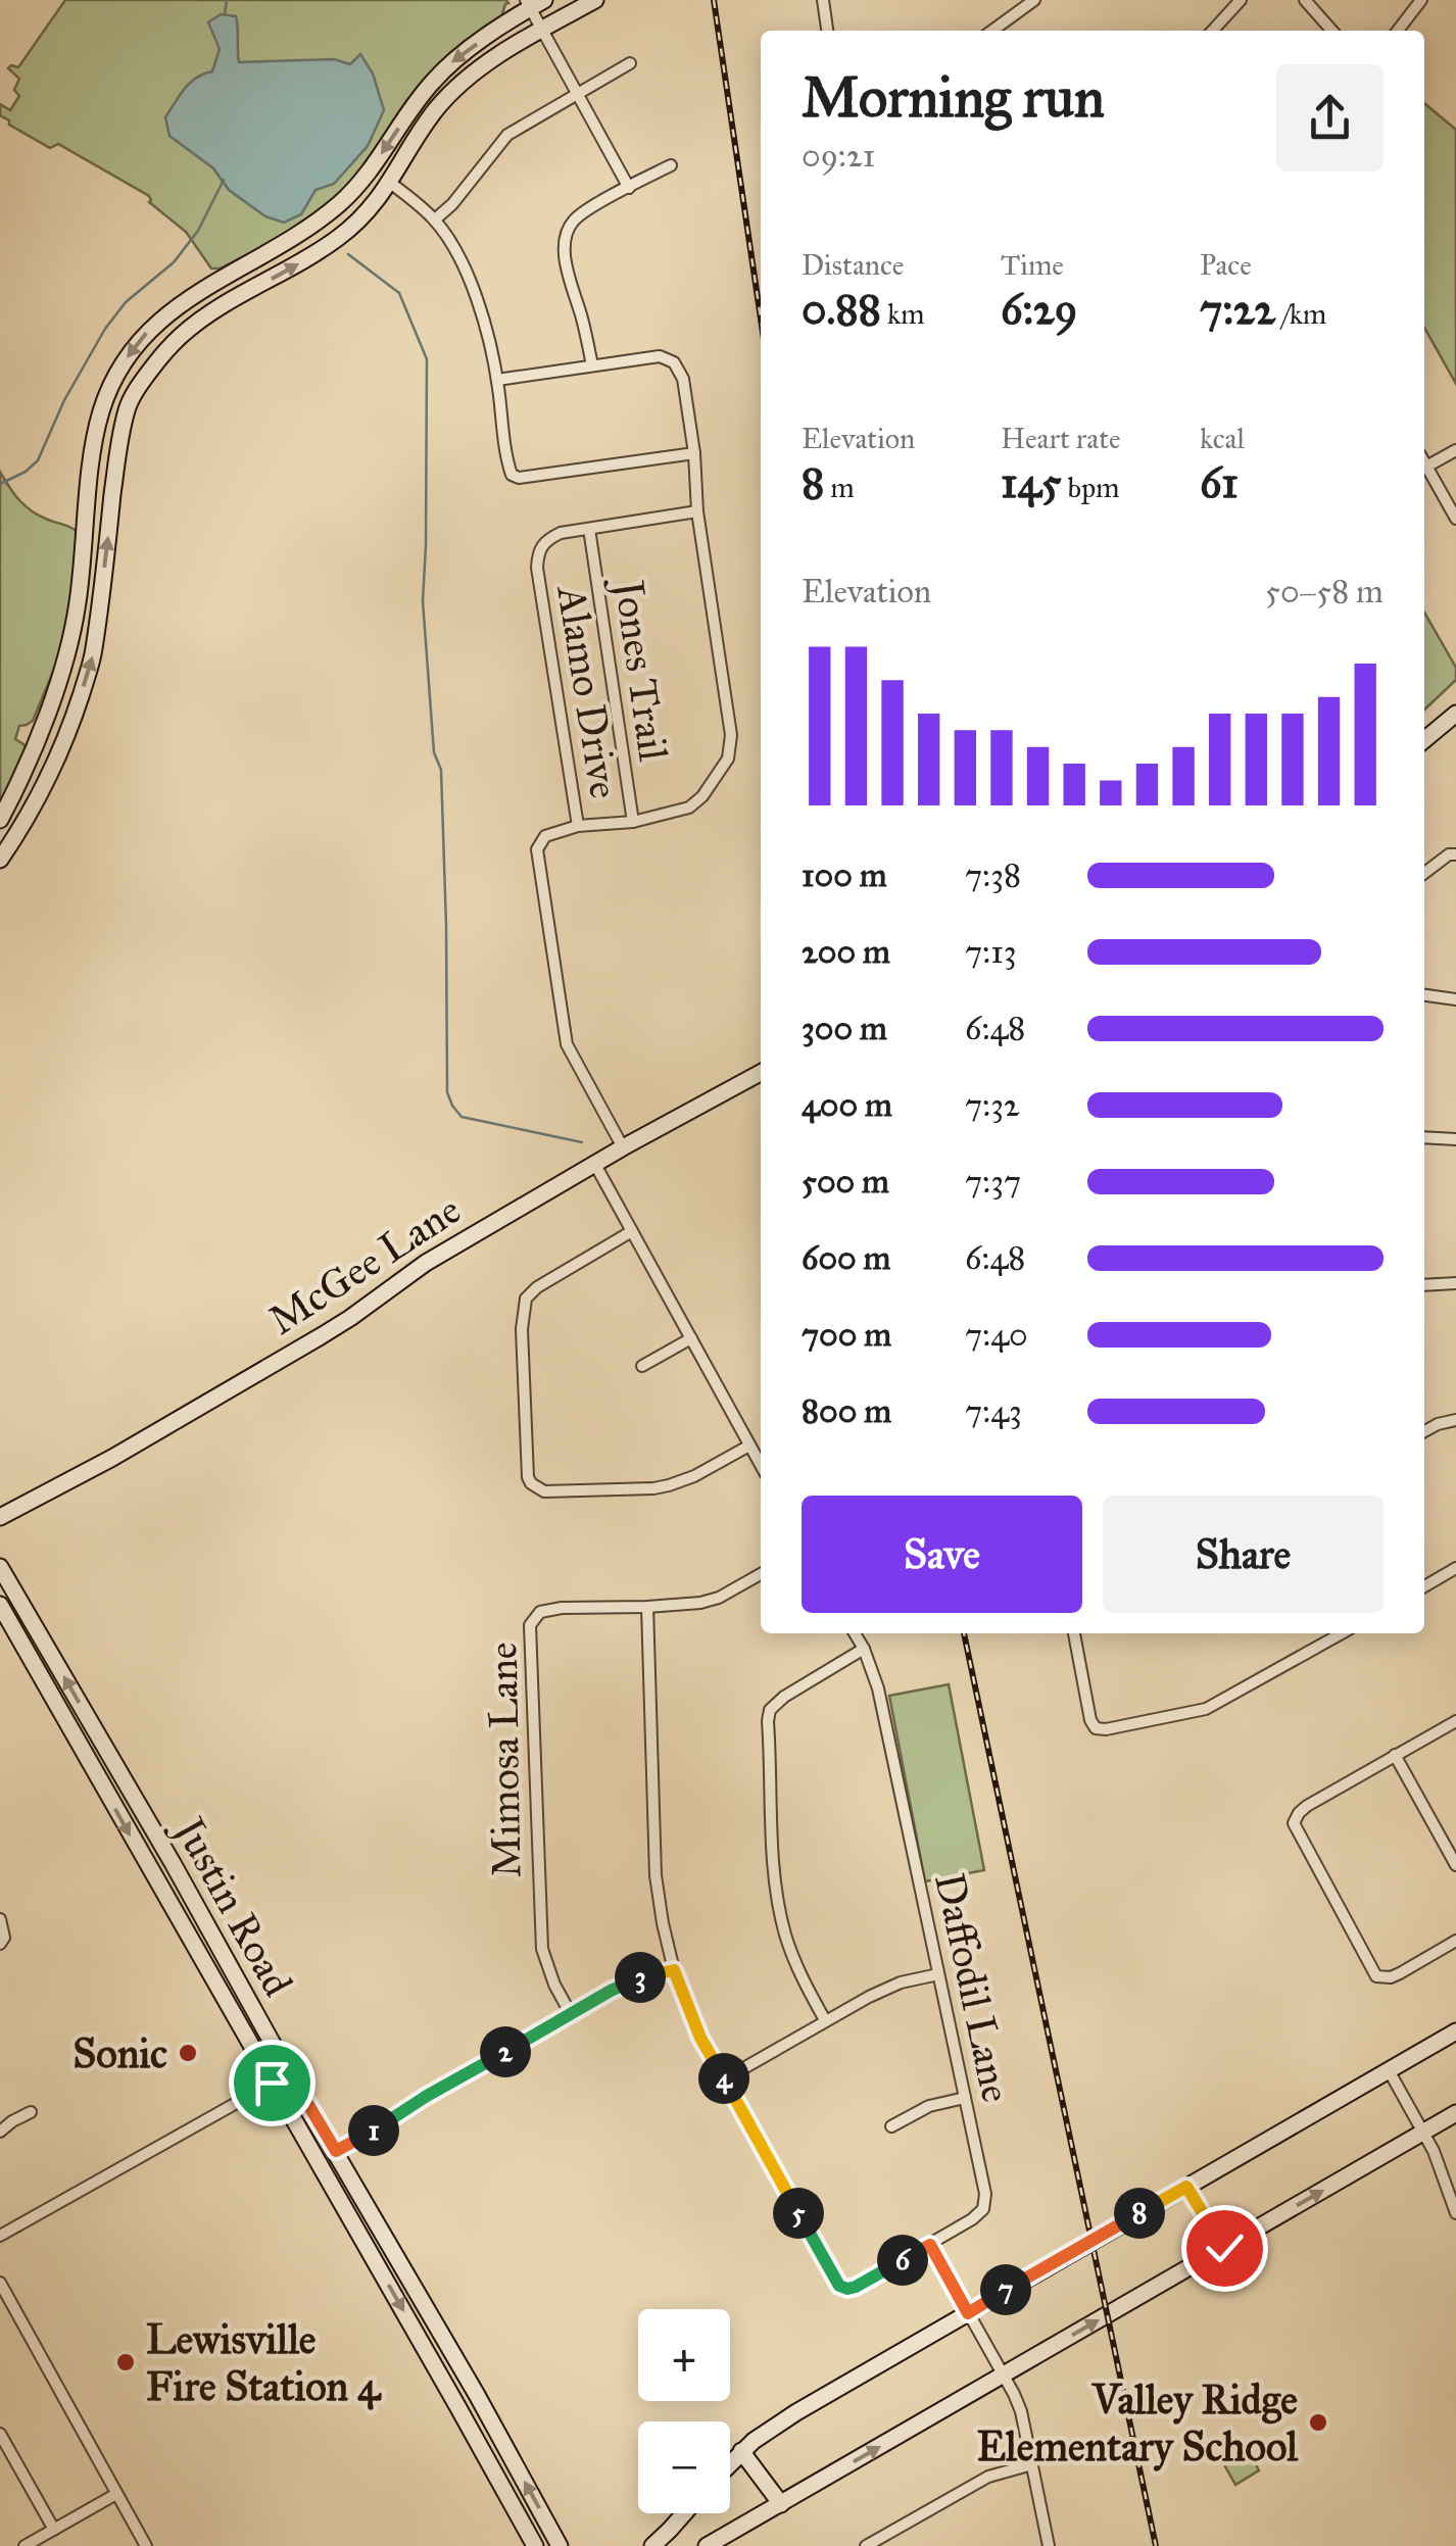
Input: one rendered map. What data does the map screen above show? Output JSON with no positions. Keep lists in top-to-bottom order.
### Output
{
  "streets": {
    "main road": ["McGee Lane", "Justin Road"],
    "street": [
      "Jones Trail",
      "Alamo Drive",
      "Mimosa Lane",
      "Daffodil Lane"
    ]
  },
  "crossings": [
    ["Jones Trail", "Alamo Drive"]
  ],
  "places": ["Sonic", "Lewisville Fire Station 4", "Valley Ridge Elementary School"],
  "page": {
    "heading": ["Morning run", "09:21"],
    "stats": [
      ["Distance", "0.88 km"],
      ["Time", "6:29"],
      ["Pace", "7:22 /km"],
      ["Elevation", "8 m"],
      ["Heart rate", "145 bpm"],
      ["kcal", "61"]
    ],
    "chart": ["Elevation", "50–58 m"],
    "list": [
      {
        "name": "100 m",
        "note": "7:38"
      },
      {
        "name": "200 m",
        "note": "7:13"
      },
      {
        "name": "300 m",
        "note": "6:48"
      },
      {
        "name": "400 m",
        "note": "7:32"
      },
      {
        "name": "500 m",
        "note": "7:37"
      },
      {
        "name": "600 m",
        "note": "6:48"
      },
      {
        "name": "700 m",
        "note": "7:40"
      },
      {
        "name": "800 m",
        "note": "7:43"
      }
    ],
    "buttons": ["Save", "Share"],
    "pins": [
      "3",
      "2",
      "4",
      "1",
      "5",
      "8",
      "6",
      "7"
    ],
    "map_buttons": ["+", "−"]
  }
}
